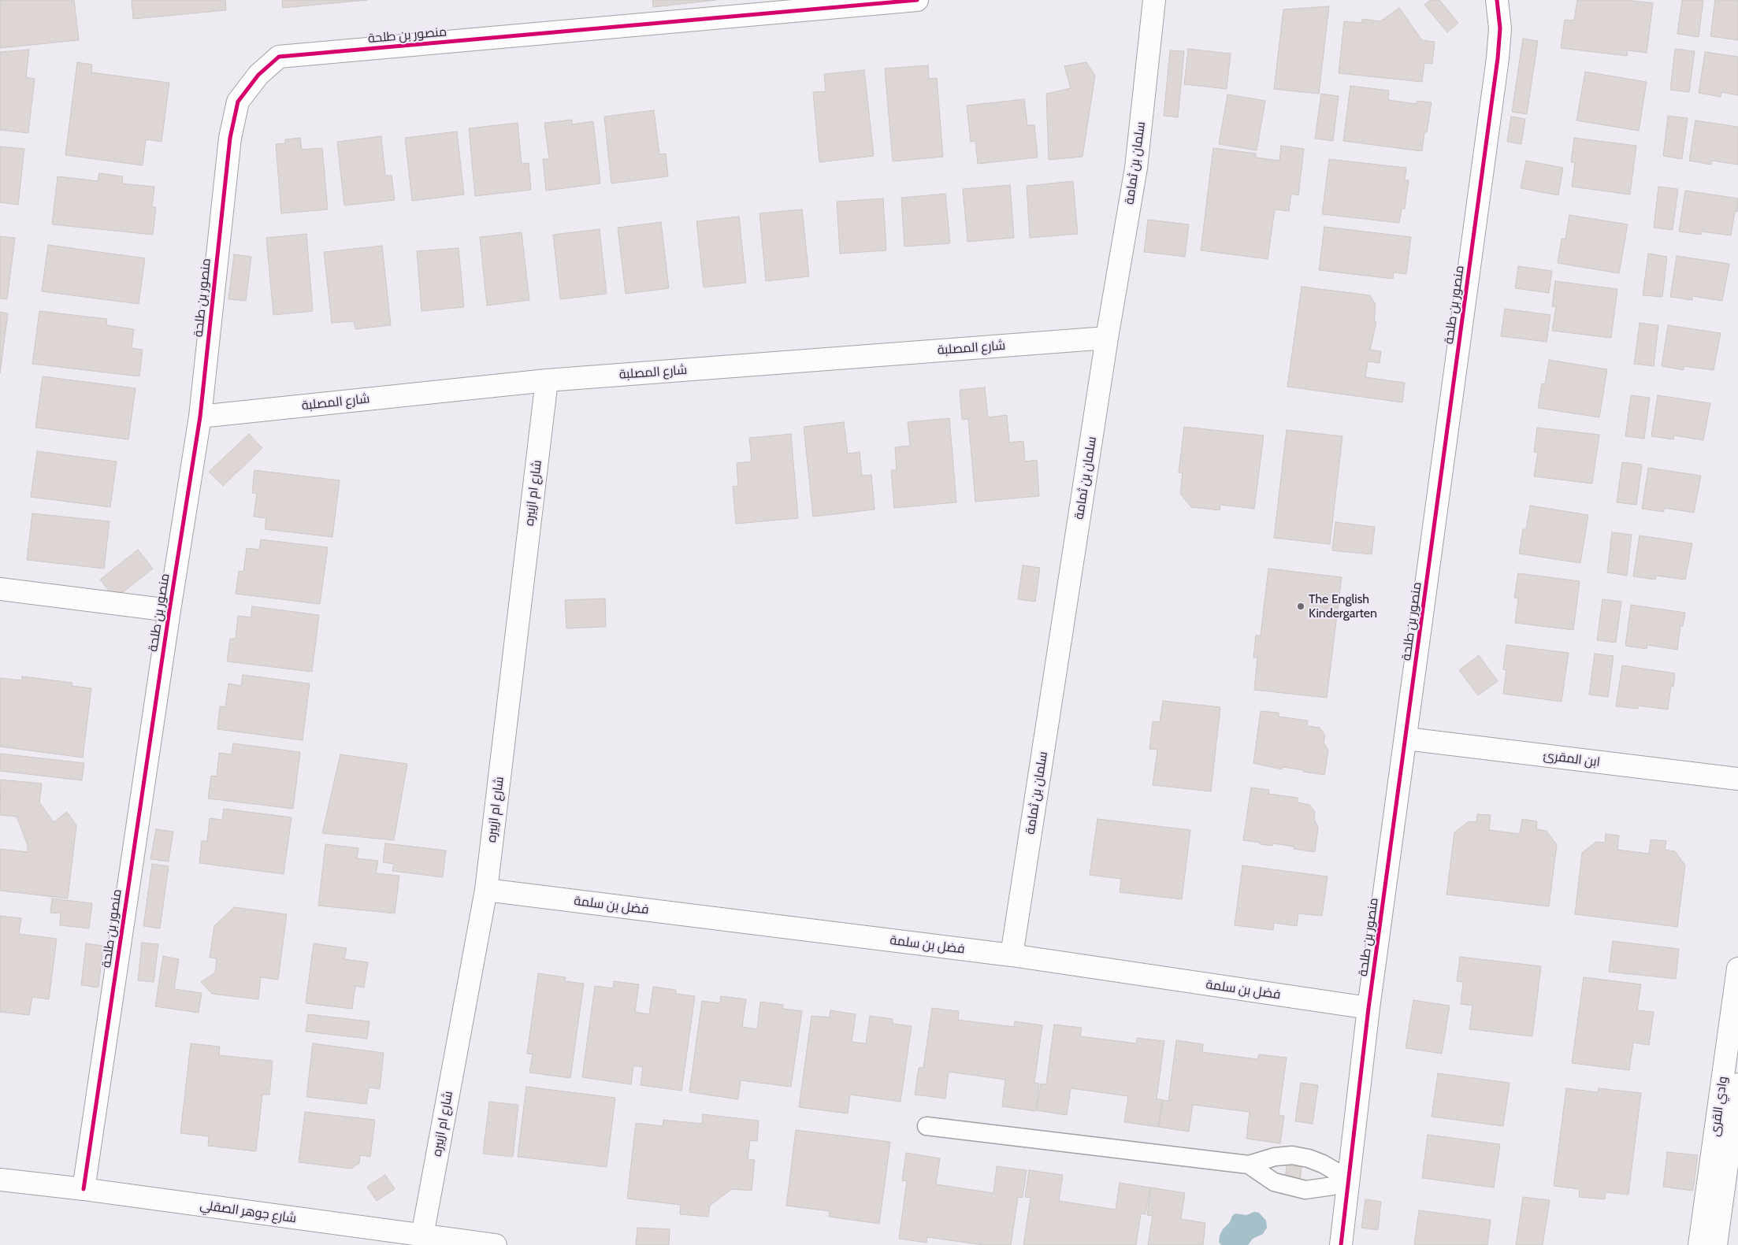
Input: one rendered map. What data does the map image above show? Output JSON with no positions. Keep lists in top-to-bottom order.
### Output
{
  "streets": {
    "street": [
      "منصور بن طلحة",
      "سلمان بن ثمامة",
      "شارع المصلبة",
      "شارع ام ازبيره",
      "ابن المقرئ",
      "فضل بن سلمة",
      "وادي القرى",
      "شارع جوهر الصقلي"
    ]
  },
  "crossings": [
    ["منصور بن طلحة", "شارع المصلبة"],
    ["منصور بن طلحة", "ابن المقرئ"],
    ["منصور بن طلحة", "فضل بن سلمة"],
    ["منصور بن طلحة", "شارع جوهر الصقلي"],
    ["سلمان بن ثمامة", "شارع المصلبة"],
    ["سلمان بن ثمامة", "فضل بن سلمة"],
    ["شارع المصلبة", "شارع ام ازبيره"],
    ["شارع ام ازبيره", "فضل بن سلمة"],
    ["شارع ام ازبيره", "شارع جوهر الصقلي"]
  ],
  "places": ["The English Kindergarten"]
}
